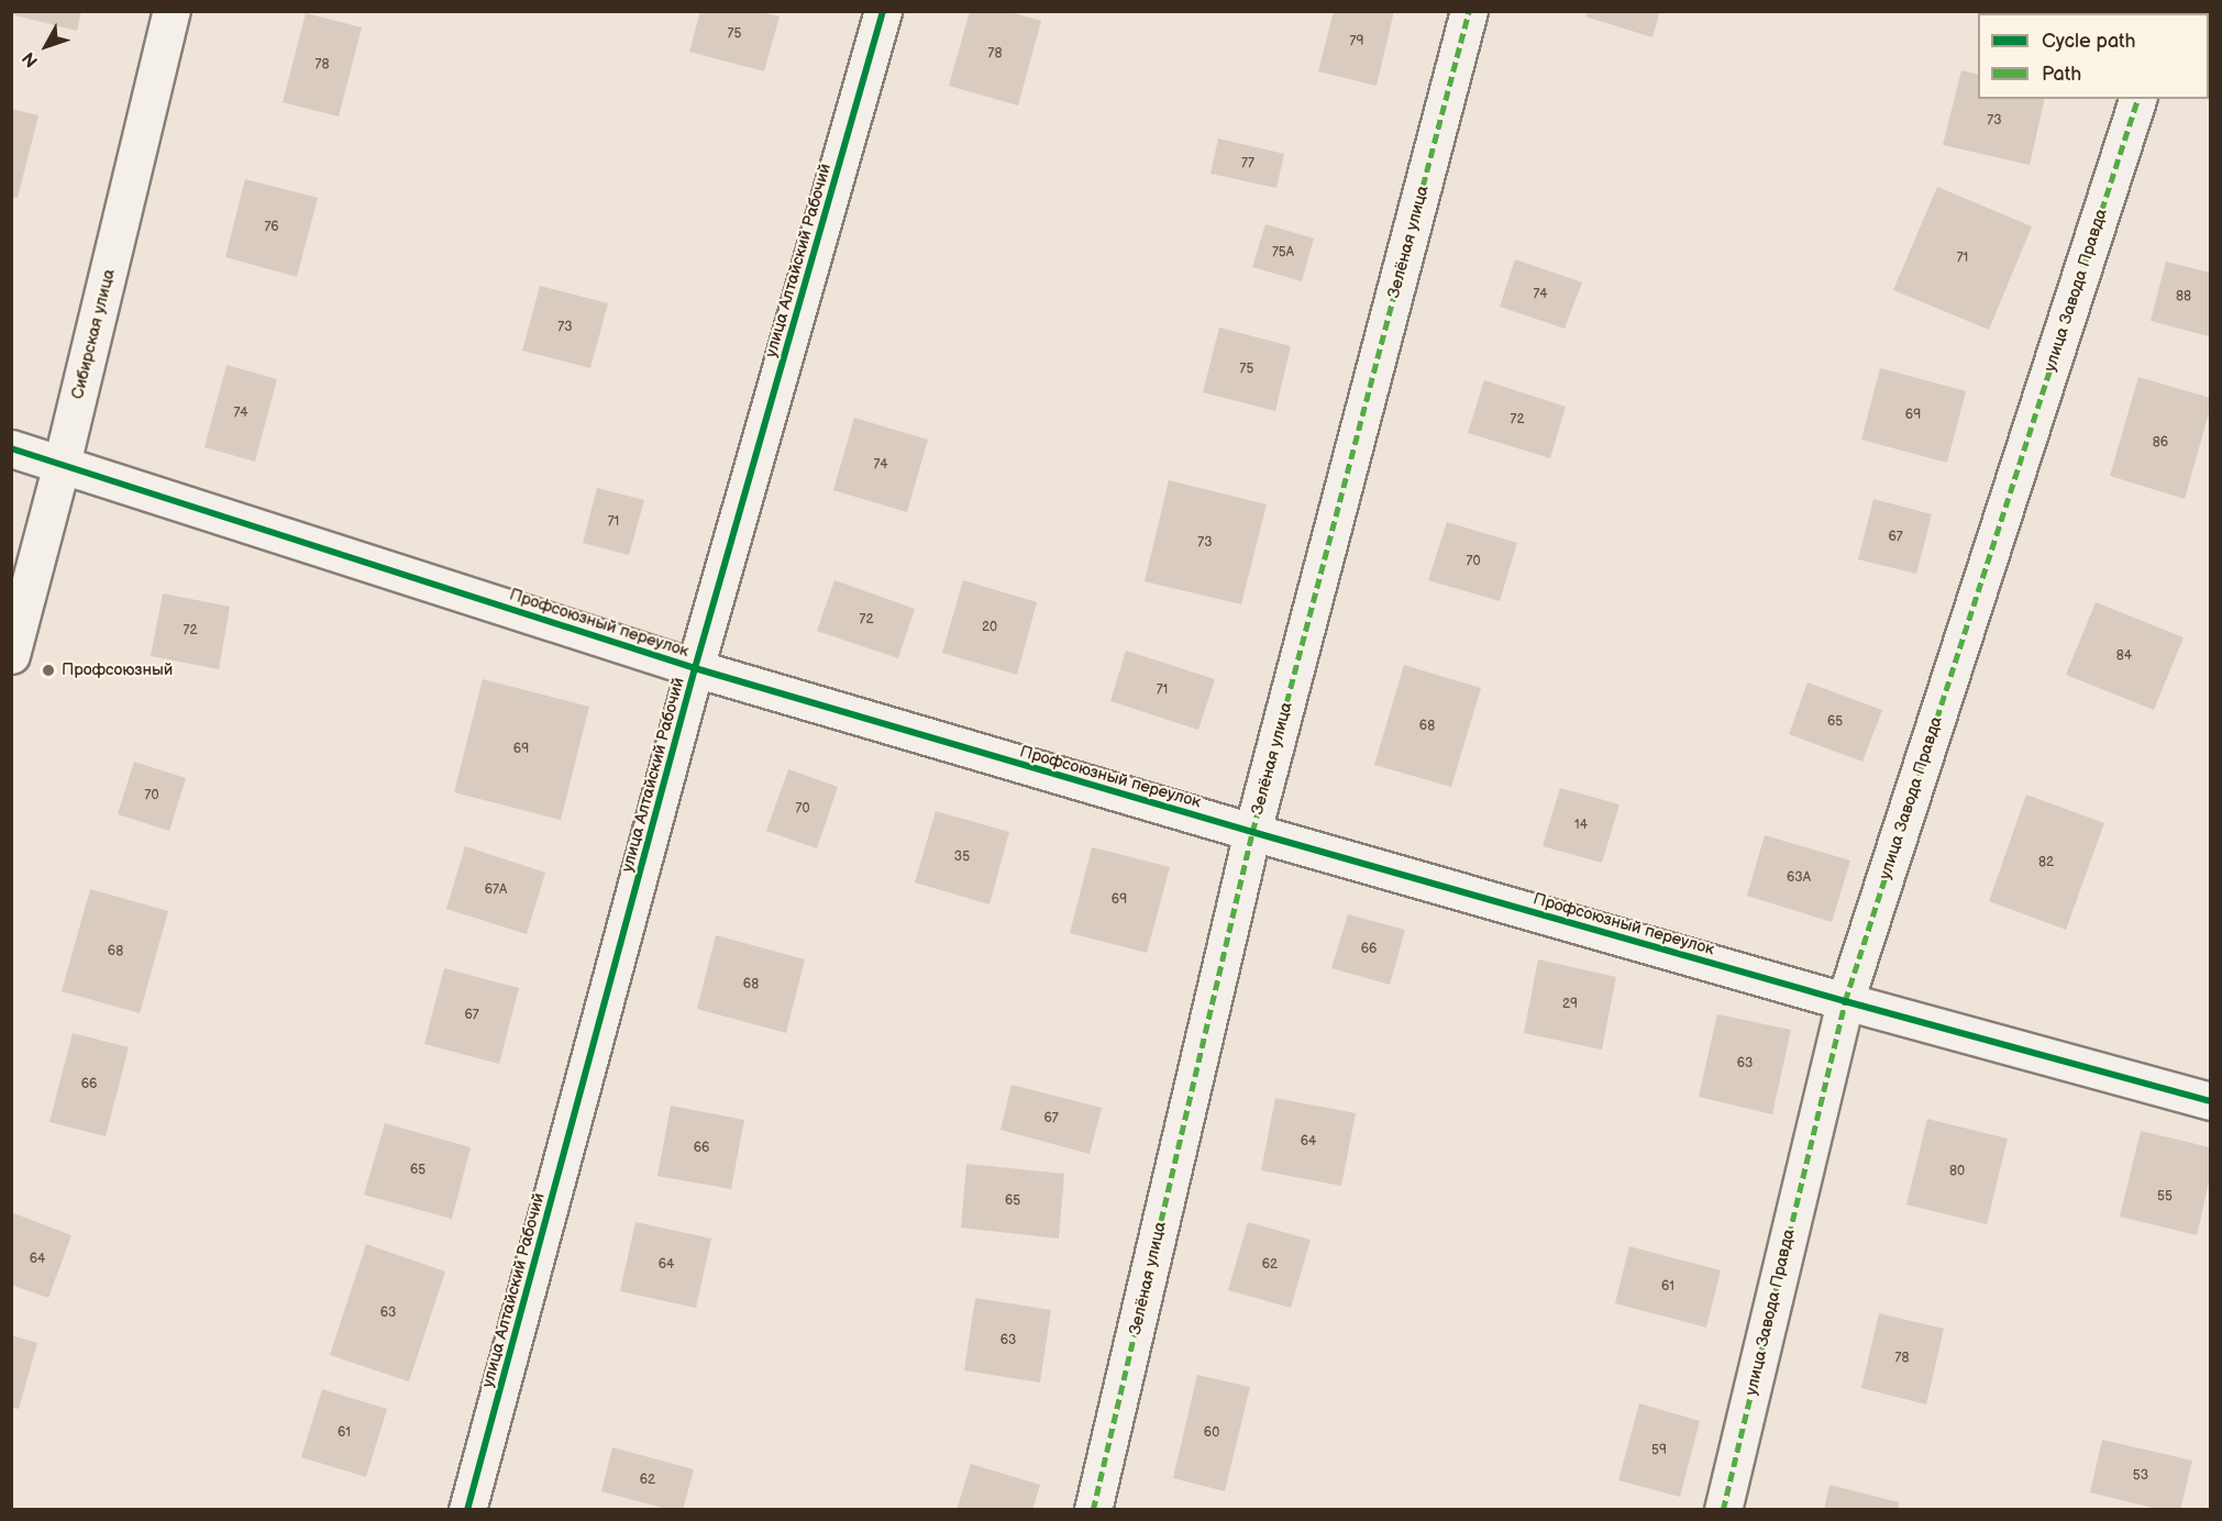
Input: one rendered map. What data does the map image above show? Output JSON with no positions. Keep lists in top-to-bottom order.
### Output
{
  "streets": {
    "street": [
      "Зелёная улица",
      "улица Алтайский Рабочий",
      "улица Завода Правда",
      "Сибирская улица",
      "Профсоюзный переулок"
    ]
  },
  "crossings": [
    ["Зелёная улица", "Профсоюзный переулок"],
    ["улица Алтайский Рабочий", "Профсоюзный переулок"],
    ["улица Завода Правда", "Профсоюзный переулок"],
    ["Сибирская улица", "Профсоюзный переулок"]
  ],
  "places": ["Профсоюзный"],
  "house_numbers": [
    "75",
    "79",
    "78",
    "78",
    "73",
    "77",
    "76",
    "75А",
    "71",
    "74",
    "88",
    "73",
    "75",
    "74",
    "69",
    "72",
    "86",
    "74",
    "71",
    "67",
    "73",
    "70",
    "72",
    "20",
    "72",
    "84",
    "71",
    "65",
    "68",
    "69",
    "70",
    "70",
    "14",
    "35",
    "82",
    "63А",
    "67А",
    "69",
    "66",
    "68",
    "68",
    "29",
    "67",
    "63",
    "66",
    "67",
    "64",
    "66",
    "65",
    "80",
    "55",
    "65",
    "64",
    "64",
    "62",
    "61",
    "63",
    "63",
    "78",
    "61",
    "60",
    "59",
    "53",
    "62"
  ],
  "legend": ["Cycle path", "Path"],
  "north": "bottom left"
}
